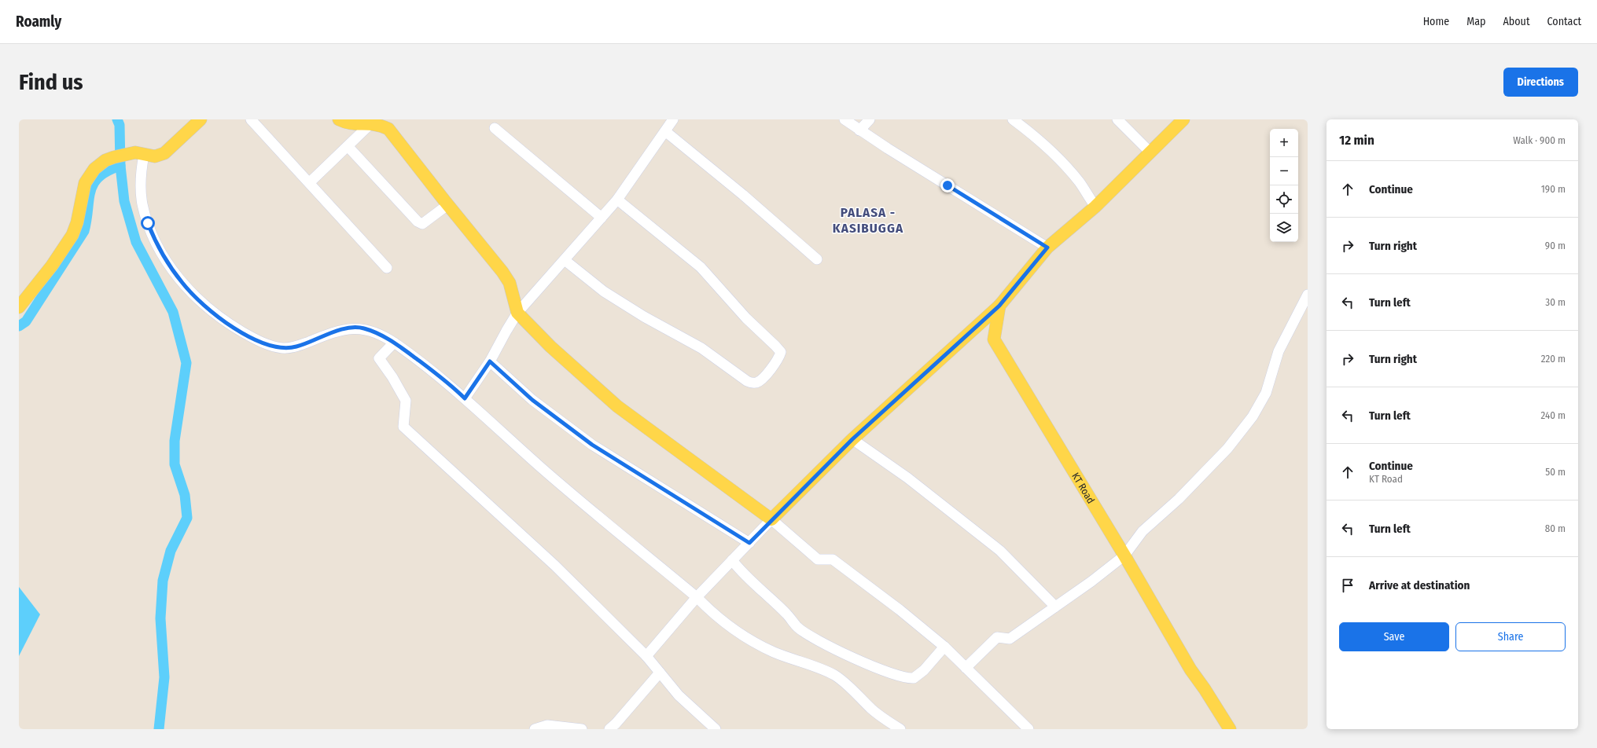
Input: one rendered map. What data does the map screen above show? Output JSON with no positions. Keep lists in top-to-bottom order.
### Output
{
  "streets": {
    "main road": ["KT Road"]
  },
  "districts": ["PALASA - KASIBUGGA"],
  "page": {
    "header": "Roamly",
    "nav": [
      "Home",
      "Map",
      "About",
      "Contact"
    ],
    "buttons": [
      "Directions",
      ["Save", "Share"]
    ],
    "title": "Find us",
    "heading": ["12 min", "Walk · 900 m"],
    "map_buttons": ["+", "−"],
    "list": [
      ["Continue", "190 m"],
      ["Turn right", "90 m"],
      ["Turn left", "30 m"],
      ["Turn right", "220 m"],
      ["Turn left", "240 m"],
      ["Continue", "KT Road", "50 m"],
      ["Turn left", "80 m"],
      "Arrive at destination"
    ]
  }
}
